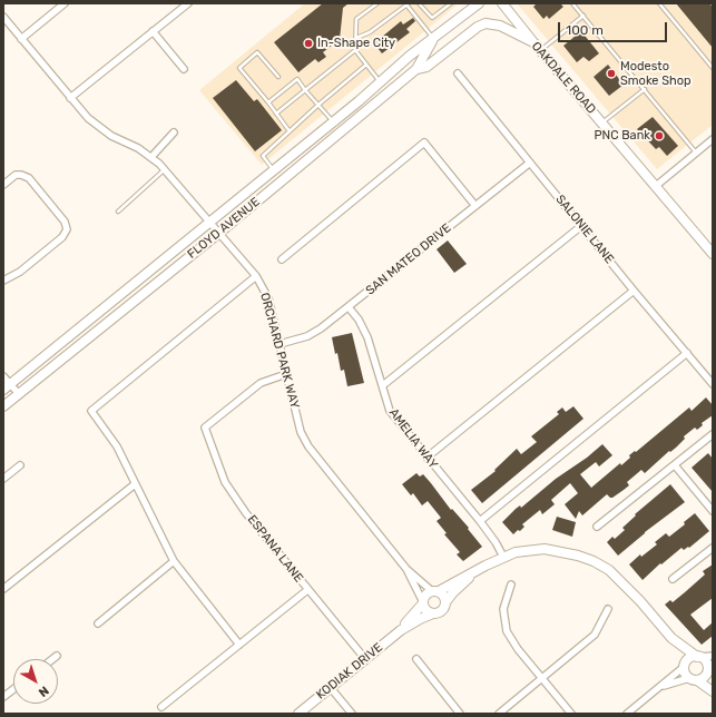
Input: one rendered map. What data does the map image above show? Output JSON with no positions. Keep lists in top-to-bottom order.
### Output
{
  "streets": {
    "street": [
      "OAKDALE ROAD",
      "FLOYD AVENUE",
      "SALONIE LANE",
      "SAN MATEO DRIVE",
      "ORCHARD PARK WAY",
      "AMELIA WAY",
      "ESPANA LANE",
      "KODIAK DRIVE"
    ]
  },
  "crossings": [
    ["FLOYD AVENUE", "ORCHARD PARK WAY"],
    ["SALONIE LANE", "SAN MATEO DRIVE"],
    ["SAN MATEO DRIVE", "ORCHARD PARK WAY"],
    ["SAN MATEO DRIVE", "AMELIA WAY"],
    ["ORCHARD PARK WAY", "ESPANA LANE"],
    ["ORCHARD PARK WAY", "KODIAK DRIVE"],
    ["ESPANA LANE", "KODIAK DRIVE"]
  ],
  "places": ["In-Shape City", "Modesto Smoke Shop", "PNC Bank"],
  "scale_bar": "100 m",
  "north": "bottom right"
}
